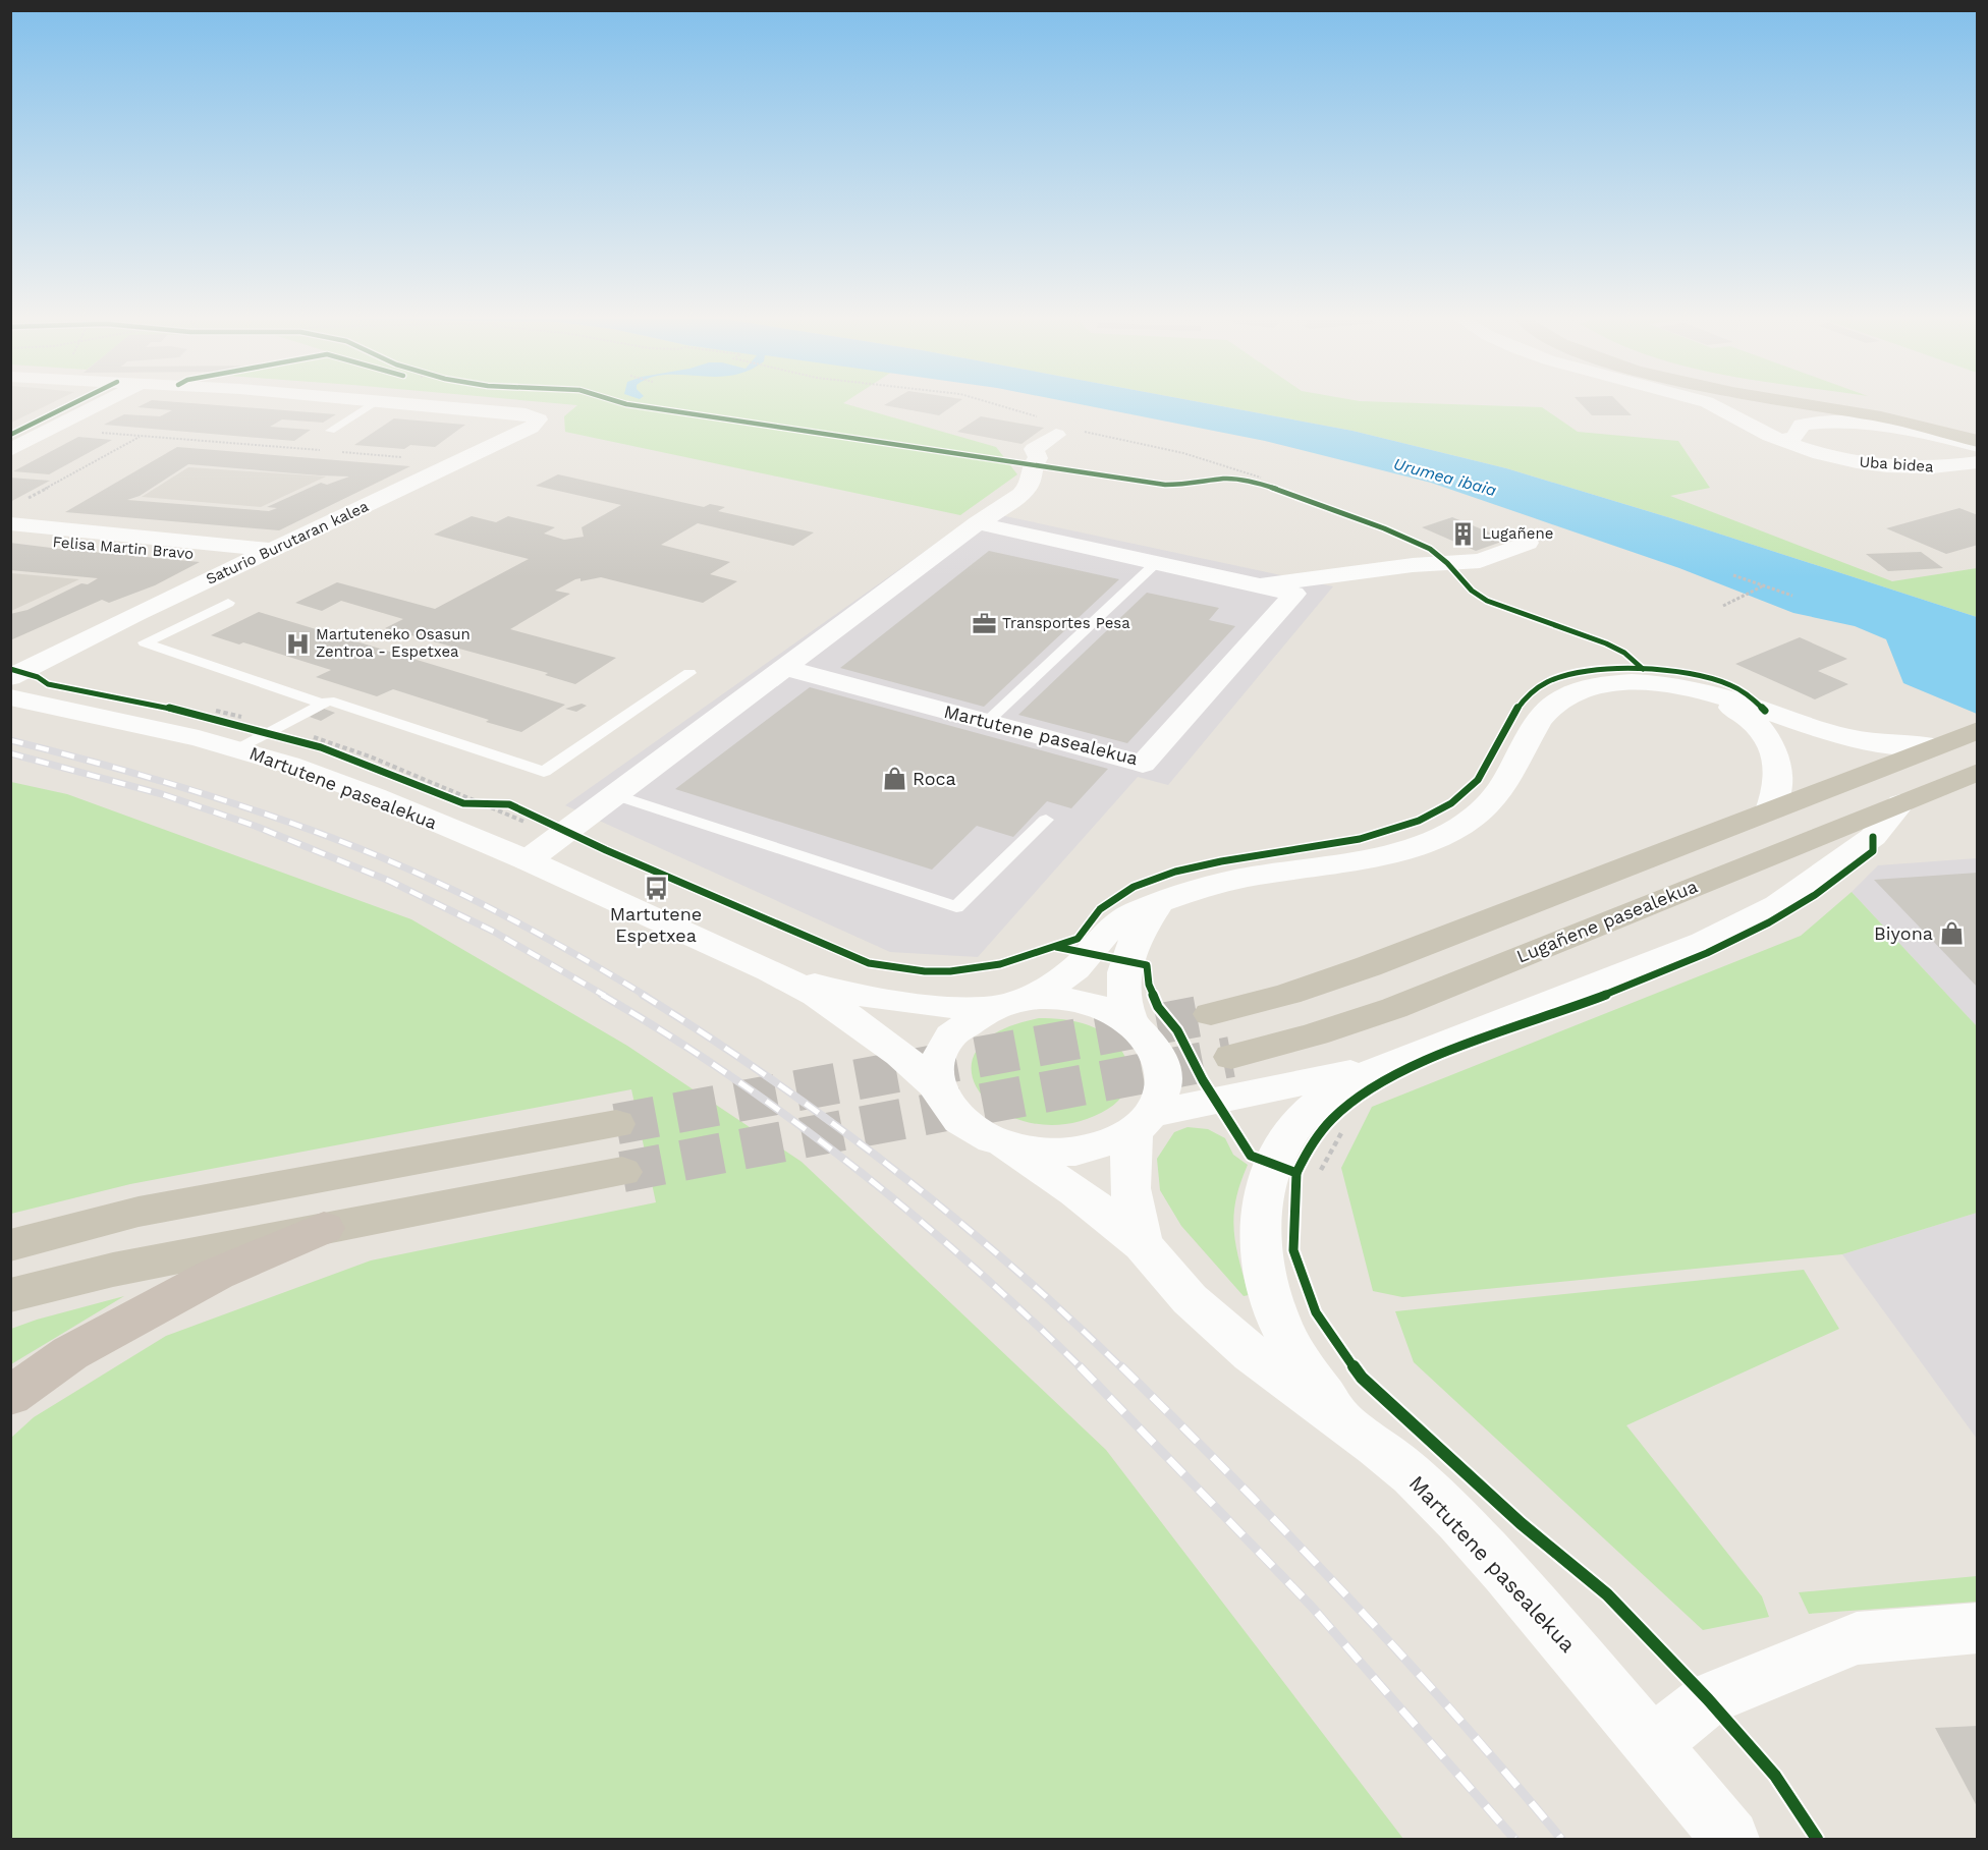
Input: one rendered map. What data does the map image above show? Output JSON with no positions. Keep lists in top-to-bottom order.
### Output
{
  "streets": {
    "main road": ["Lugañene pasealekua"],
    "street": [
      "Uba bidea",
      "Saturio Burutaran kalea",
      "Felisa Martin Bravo",
      "Martutene pasealekua"
    ]
  },
  "crossings": [
    ["Saturio Burutaran kalea", "Felisa Martin Bravo"],
    ["Saturio Burutaran kalea", "Martutene pasealekua"]
  ],
  "water": ["Urumea ibaia"],
  "places": {
    "building": ["Lugañene"],
    "office": ["Transportes Pesa"],
    "hospital": ["Martuteneko Osasun Zentroa - Espetxea"],
    "shop": ["Roca", "Biyona"],
    "bus stop": ["Martutene Espetxea"]
  }
}
